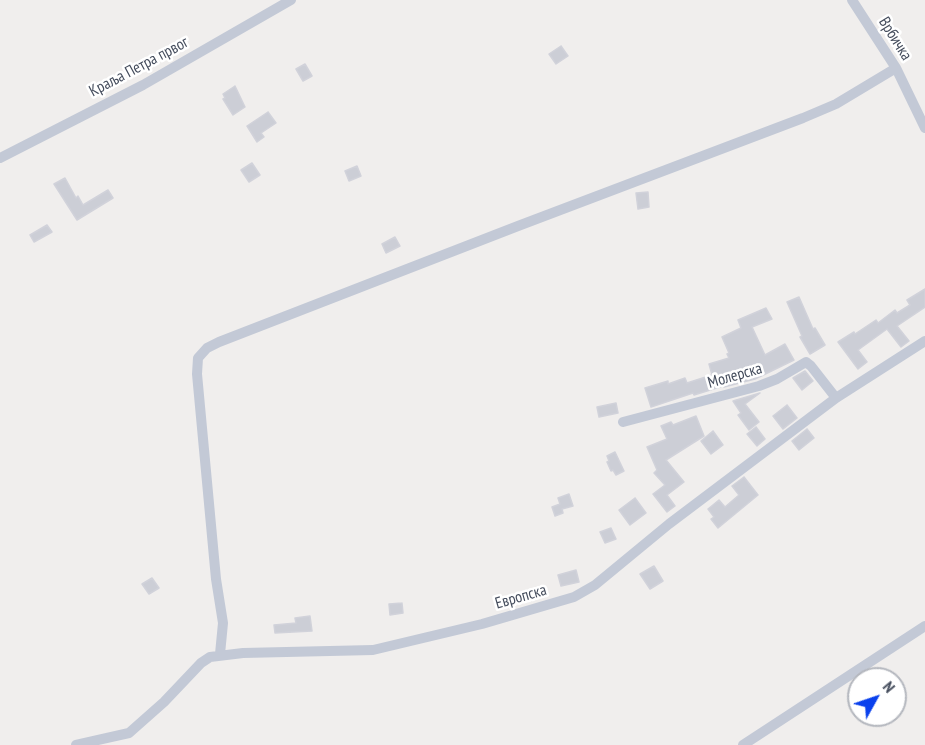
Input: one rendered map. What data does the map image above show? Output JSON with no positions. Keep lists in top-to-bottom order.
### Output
{
  "streets": {
    "street": [
      "Врбичка",
      "Краља Петра првог",
      "Молерска",
      "Европска"
    ]
  },
  "crossings": [
    ["Молерска", "Европска"]
  ],
  "north": "top right"
}
